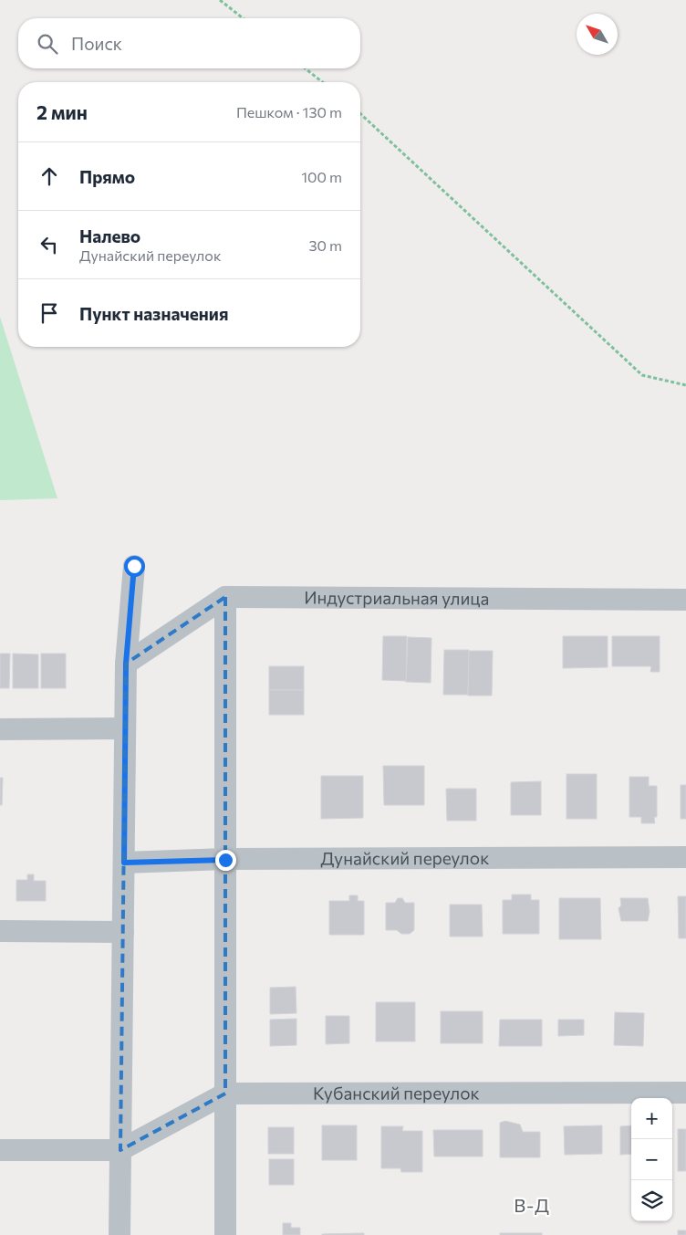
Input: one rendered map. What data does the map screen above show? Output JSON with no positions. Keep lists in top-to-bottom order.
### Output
{
  "streets": {
    "street": ["Индустриальная улица", "Дунайский переулок", "Кубанский переулок"]
  },
  "districts": ["В-Д"],
  "north": "top left",
  "page": {
    "search": "Поиск",
    "heading": ["2 мин", "Пешком · 130 m"],
    "list": [
      ["Прямо", "100 m"],
      ["Налево", "Дунайский переулок", "30 m"],
      "Пункт назначения"
    ],
    "map_buttons": ["+", "−"]
  }
}
